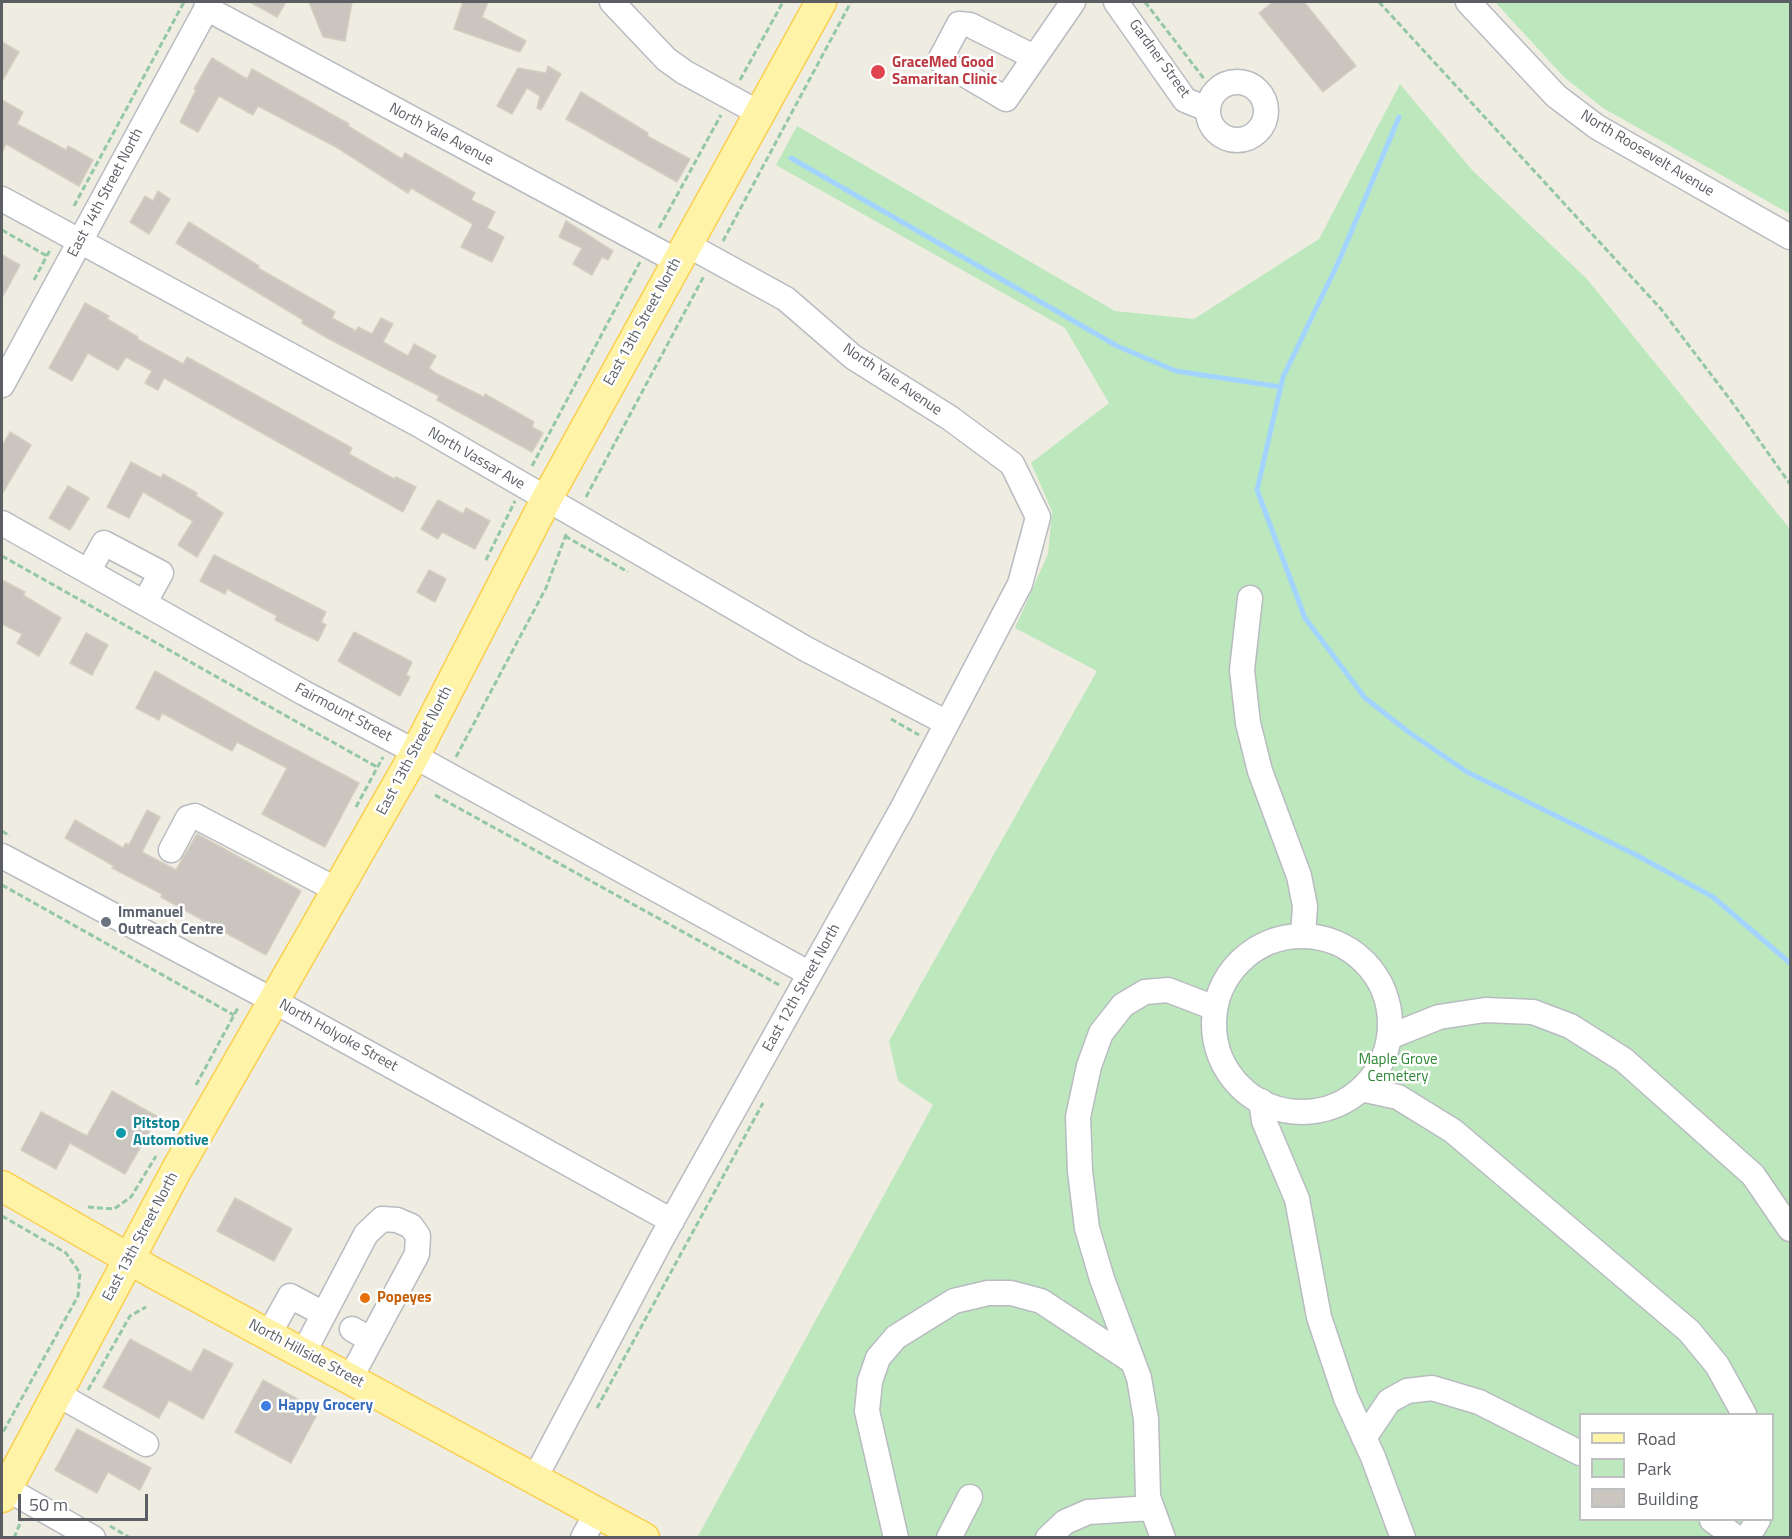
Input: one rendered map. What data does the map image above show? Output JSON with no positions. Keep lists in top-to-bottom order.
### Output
{
  "streets": {
    "main road": ["East 13th Street North", "North Hillside Street"],
    "street": [
      "Gardner Street",
      "North Yale Avenue",
      "North Roosevelt Avenue",
      "East 14th Street North",
      "North Vassar Ave",
      "Fairmount Street",
      "East 12th Street North",
      "North Holyoke Street"
    ]
  },
  "crossings": [
    ["North Yale Avenue", "East 14th Street North"],
    ["North Yale Avenue", "East 13th Street North"],
    ["North Yale Avenue", "East 12th Street North"],
    ["East 14th Street North", "North Vassar Ave"],
    ["East 13th Street North", "North Vassar Ave"],
    ["East 13th Street North", "Fairmount Street"],
    ["East 13th Street North", "North Holyoke Street"],
    ["East 13th Street North", "North Hillside Street"],
    ["North Vassar Ave", "East 12th Street North"],
    ["Fairmount Street", "East 12th Street North"],
    ["East 12th Street North", "North Holyoke Street"],
    ["East 12th Street North", "North Hillside Street"]
  ],
  "parks": ["Maple Grove Cemetery"],
  "places": [
    "GraceMed Good Samaritan Clinic",
    "Immanuel Outreach Centre",
    "Pitstop Automotive",
    "Popeyes",
    "Happy Grocery"
  ],
  "legend": ["Road", "Park", "Building"],
  "scale_bar": "50 m"
}
